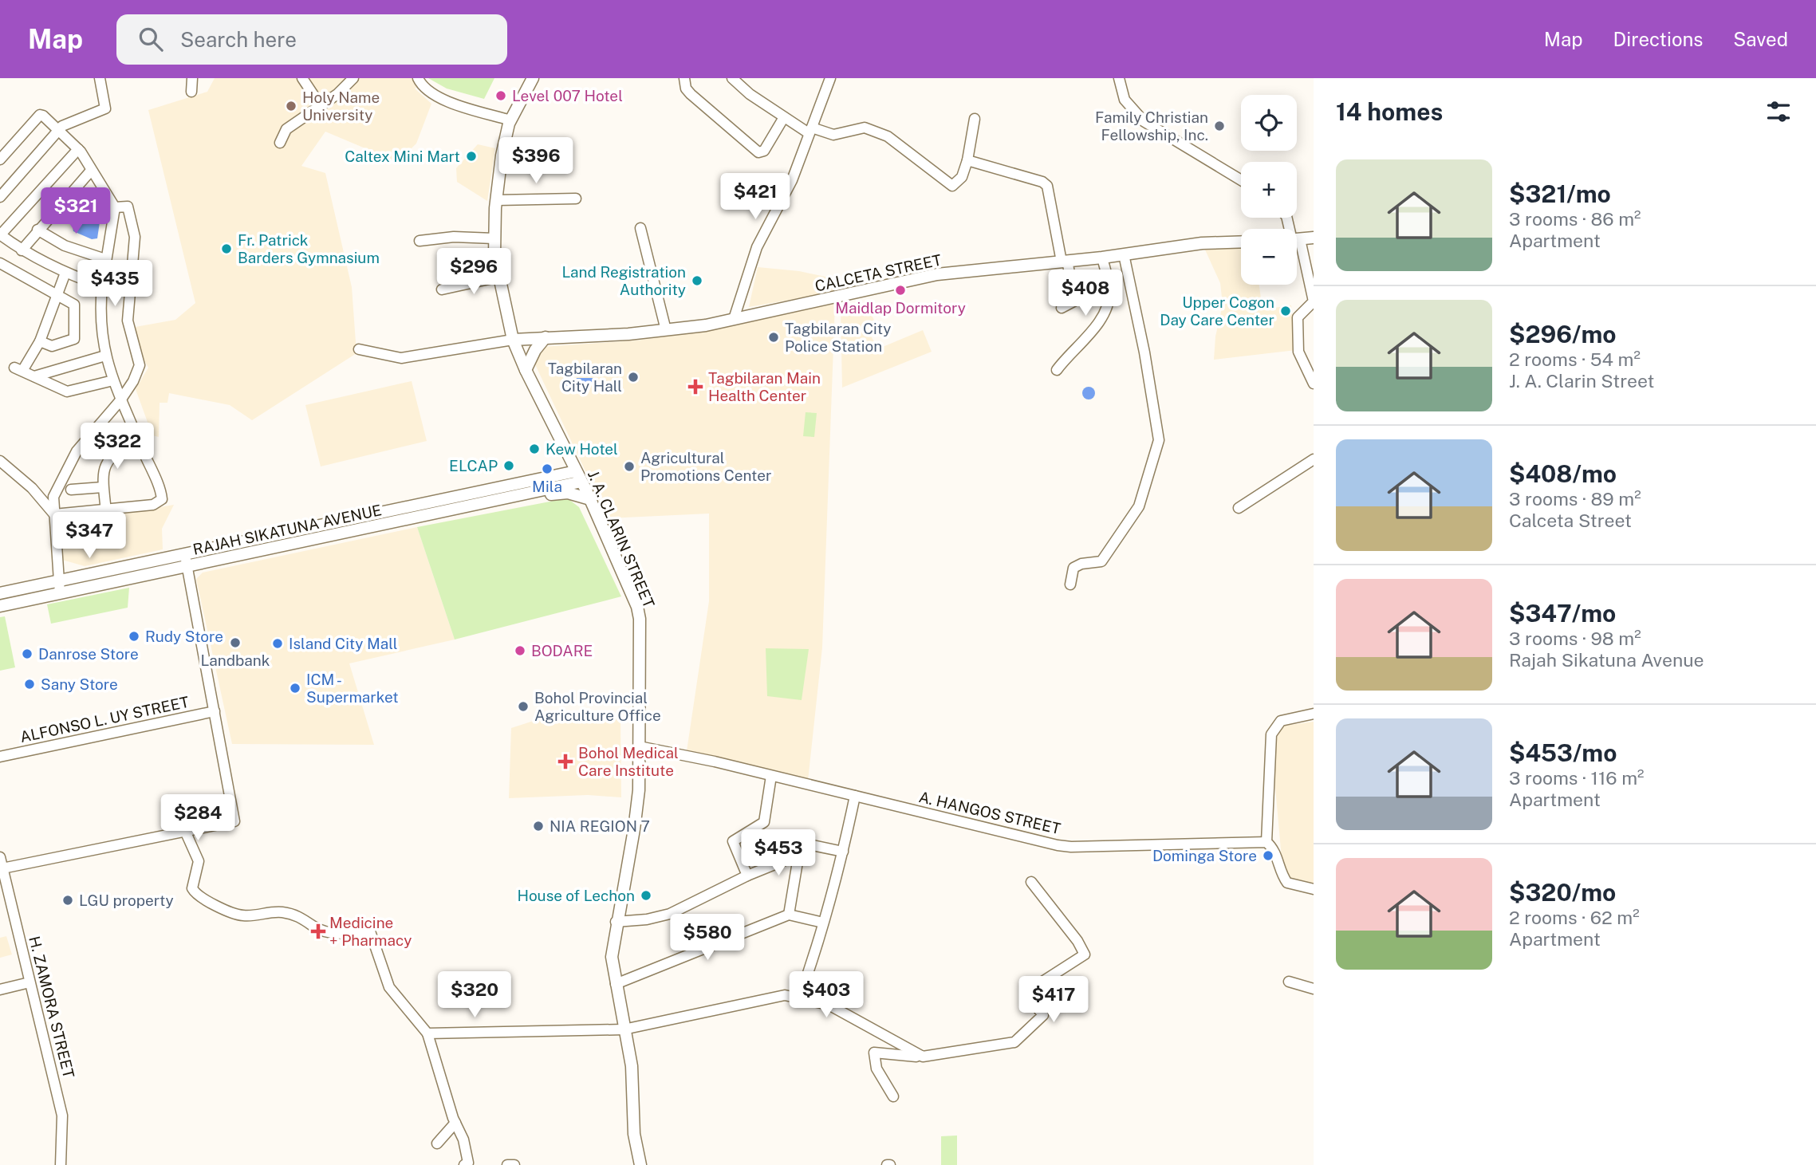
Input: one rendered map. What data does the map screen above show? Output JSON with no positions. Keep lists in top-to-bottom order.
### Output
{
  "streets": {
    "main road": ["CALCETA STREET", "RAJAH SIKATUNA AVENUE", "J. A. CLARIN STREET"],
    "street": ["ALFONSO L. UY STREET", "A. HANGOS STREET", "H. ZAMORA STREET"]
  },
  "crossings": [
    ["CALCETA STREET", "J. A. CLARIN STREET"],
    ["RAJAH SIKATUNA AVENUE", "J. A. CLARIN STREET"],
    ["J. A. CLARIN STREET", "A. HANGOS STREET"]
  ],
  "places": {
    "other": [
      "Level 007 Hotel",
      "Holy Name University",
      "Family Christian Fellowship, Inc.",
      "Caltex Mini Mart",
      "Fr. Patrick Barders Gymnasium",
      "Land Registration Authority",
      "Maidlap Dormitory",
      "Upper Cogon Day Care Center",
      "Tagbilaran City Police Station",
      "Tagbilaran City Hall",
      "Kew Hotel",
      "ELCAP",
      "Agricultural Promotions Center",
      "Mila",
      "Rudy Store",
      "Landbank",
      "Island City Mall",
      "BODARE",
      "Danrose Store",
      "Sany Store",
      "ICM - Supermarket",
      "Bohol Provincial Agriculture Office",
      "NIA REGION 7",
      "Dominga Store",
      "House of Lechon",
      "LGU property"
    ],
    "health": ["Tagbilaran Main Health Center", "Bohol Medical Care Institute", "Medicine + Pharmacy"]
  },
  "page": {
    "header": "Map",
    "search": "Search here",
    "nav": ["Map", "Directions", "Saved"],
    "heading": "14 homes",
    "map_buttons": ["+", "−"],
    "price": [
      "$396",
      "$421",
      "$321",
      "$296",
      "$435",
      "$408",
      "$322",
      "$347",
      "$284",
      "$453",
      "$580",
      "$320",
      "$403",
      "$417"
    ],
    "list": [
      {
        "name": "$321/mo",
        "note": "3 rooms · 86 m² · Apartment"
      },
      {
        "name": "$296/mo",
        "note": "2 rooms · 54 m² · J. A. Clarin Street"
      },
      {
        "name": "$408/mo",
        "note": "3 rooms · 89 m² · Calceta Street"
      },
      {
        "name": "$347/mo",
        "note": "3 rooms · 98 m² · Rajah Sikatuna Avenue"
      },
      {
        "name": "$453/mo",
        "note": "3 rooms · 116 m² · Apartment"
      },
      {
        "name": "$320/mo",
        "note": "2 rooms · 62 m² · Apartment"
      }
    ]
  }
}
